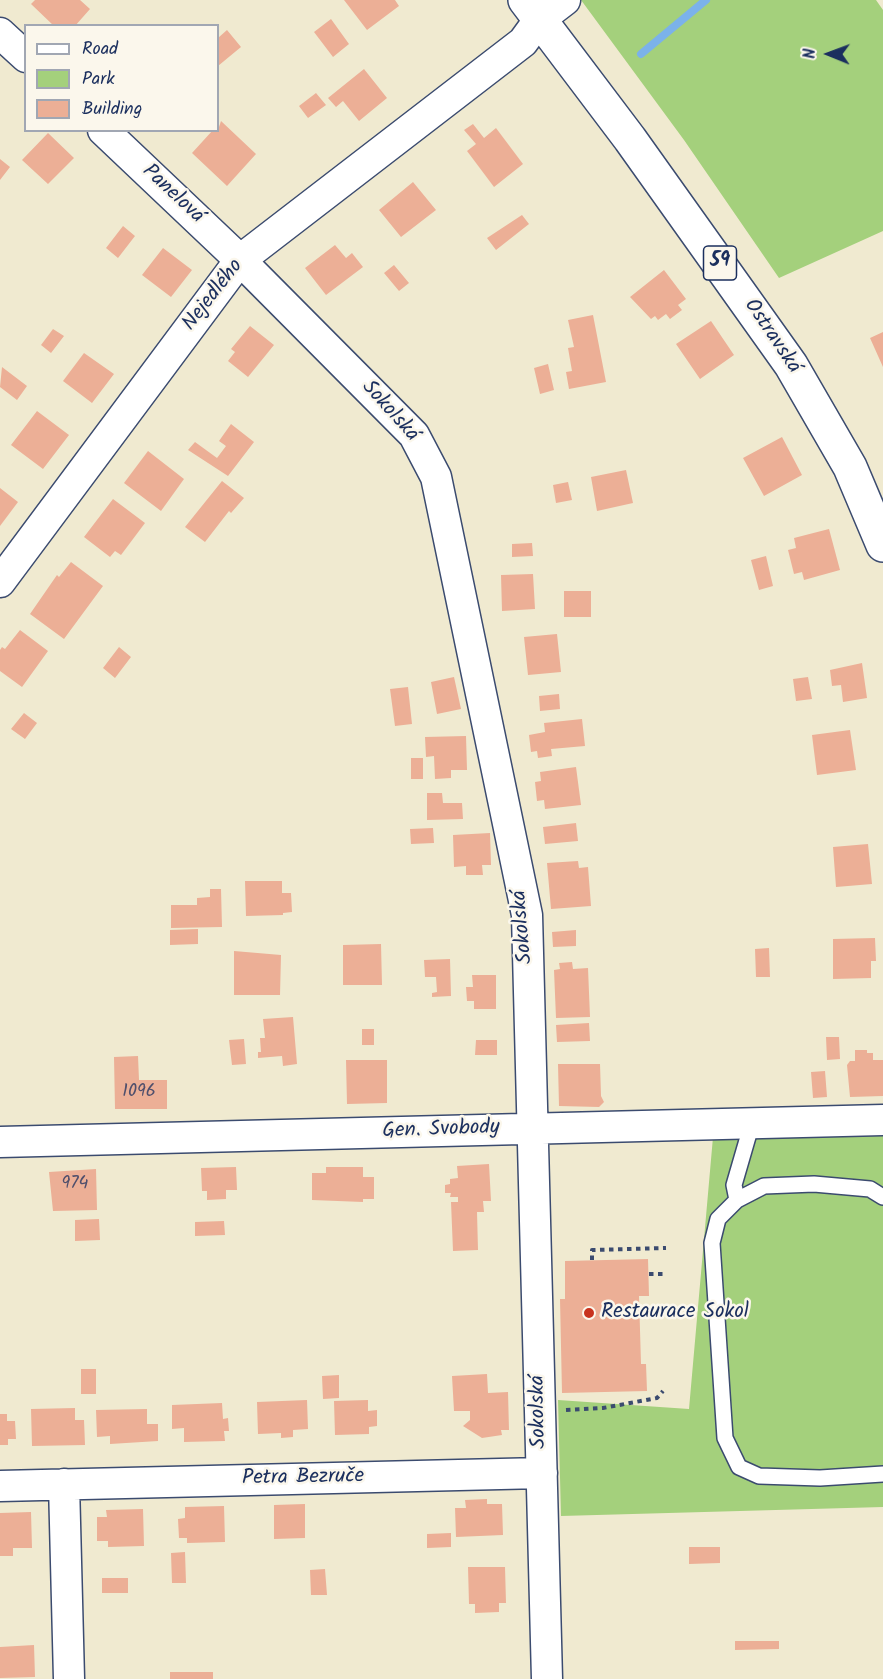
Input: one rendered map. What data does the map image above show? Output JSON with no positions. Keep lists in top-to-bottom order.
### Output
{
  "streets": {
    "main road": ["59", "Ostravská"],
    "street": [
      "Panelová",
      "Nejedlého",
      "Sokolská",
      "Gen. Svobody",
      "Petra Bezruče"
    ]
  },
  "crossings": [
    ["Panelová", "Nejedlého"],
    ["Panelová", "Sokolská"],
    ["Nejedlého", "Ostravská"],
    ["Nejedlého", "Sokolská"],
    ["Sokolská", "Gen. Svobody"],
    ["Sokolská", "Petra Bezruče"]
  ],
  "places": ["Restaurace Sokol"],
  "house_numbers": ["1096", "974"],
  "legend": ["Road", "Park", "Building"],
  "north": "left"
}
